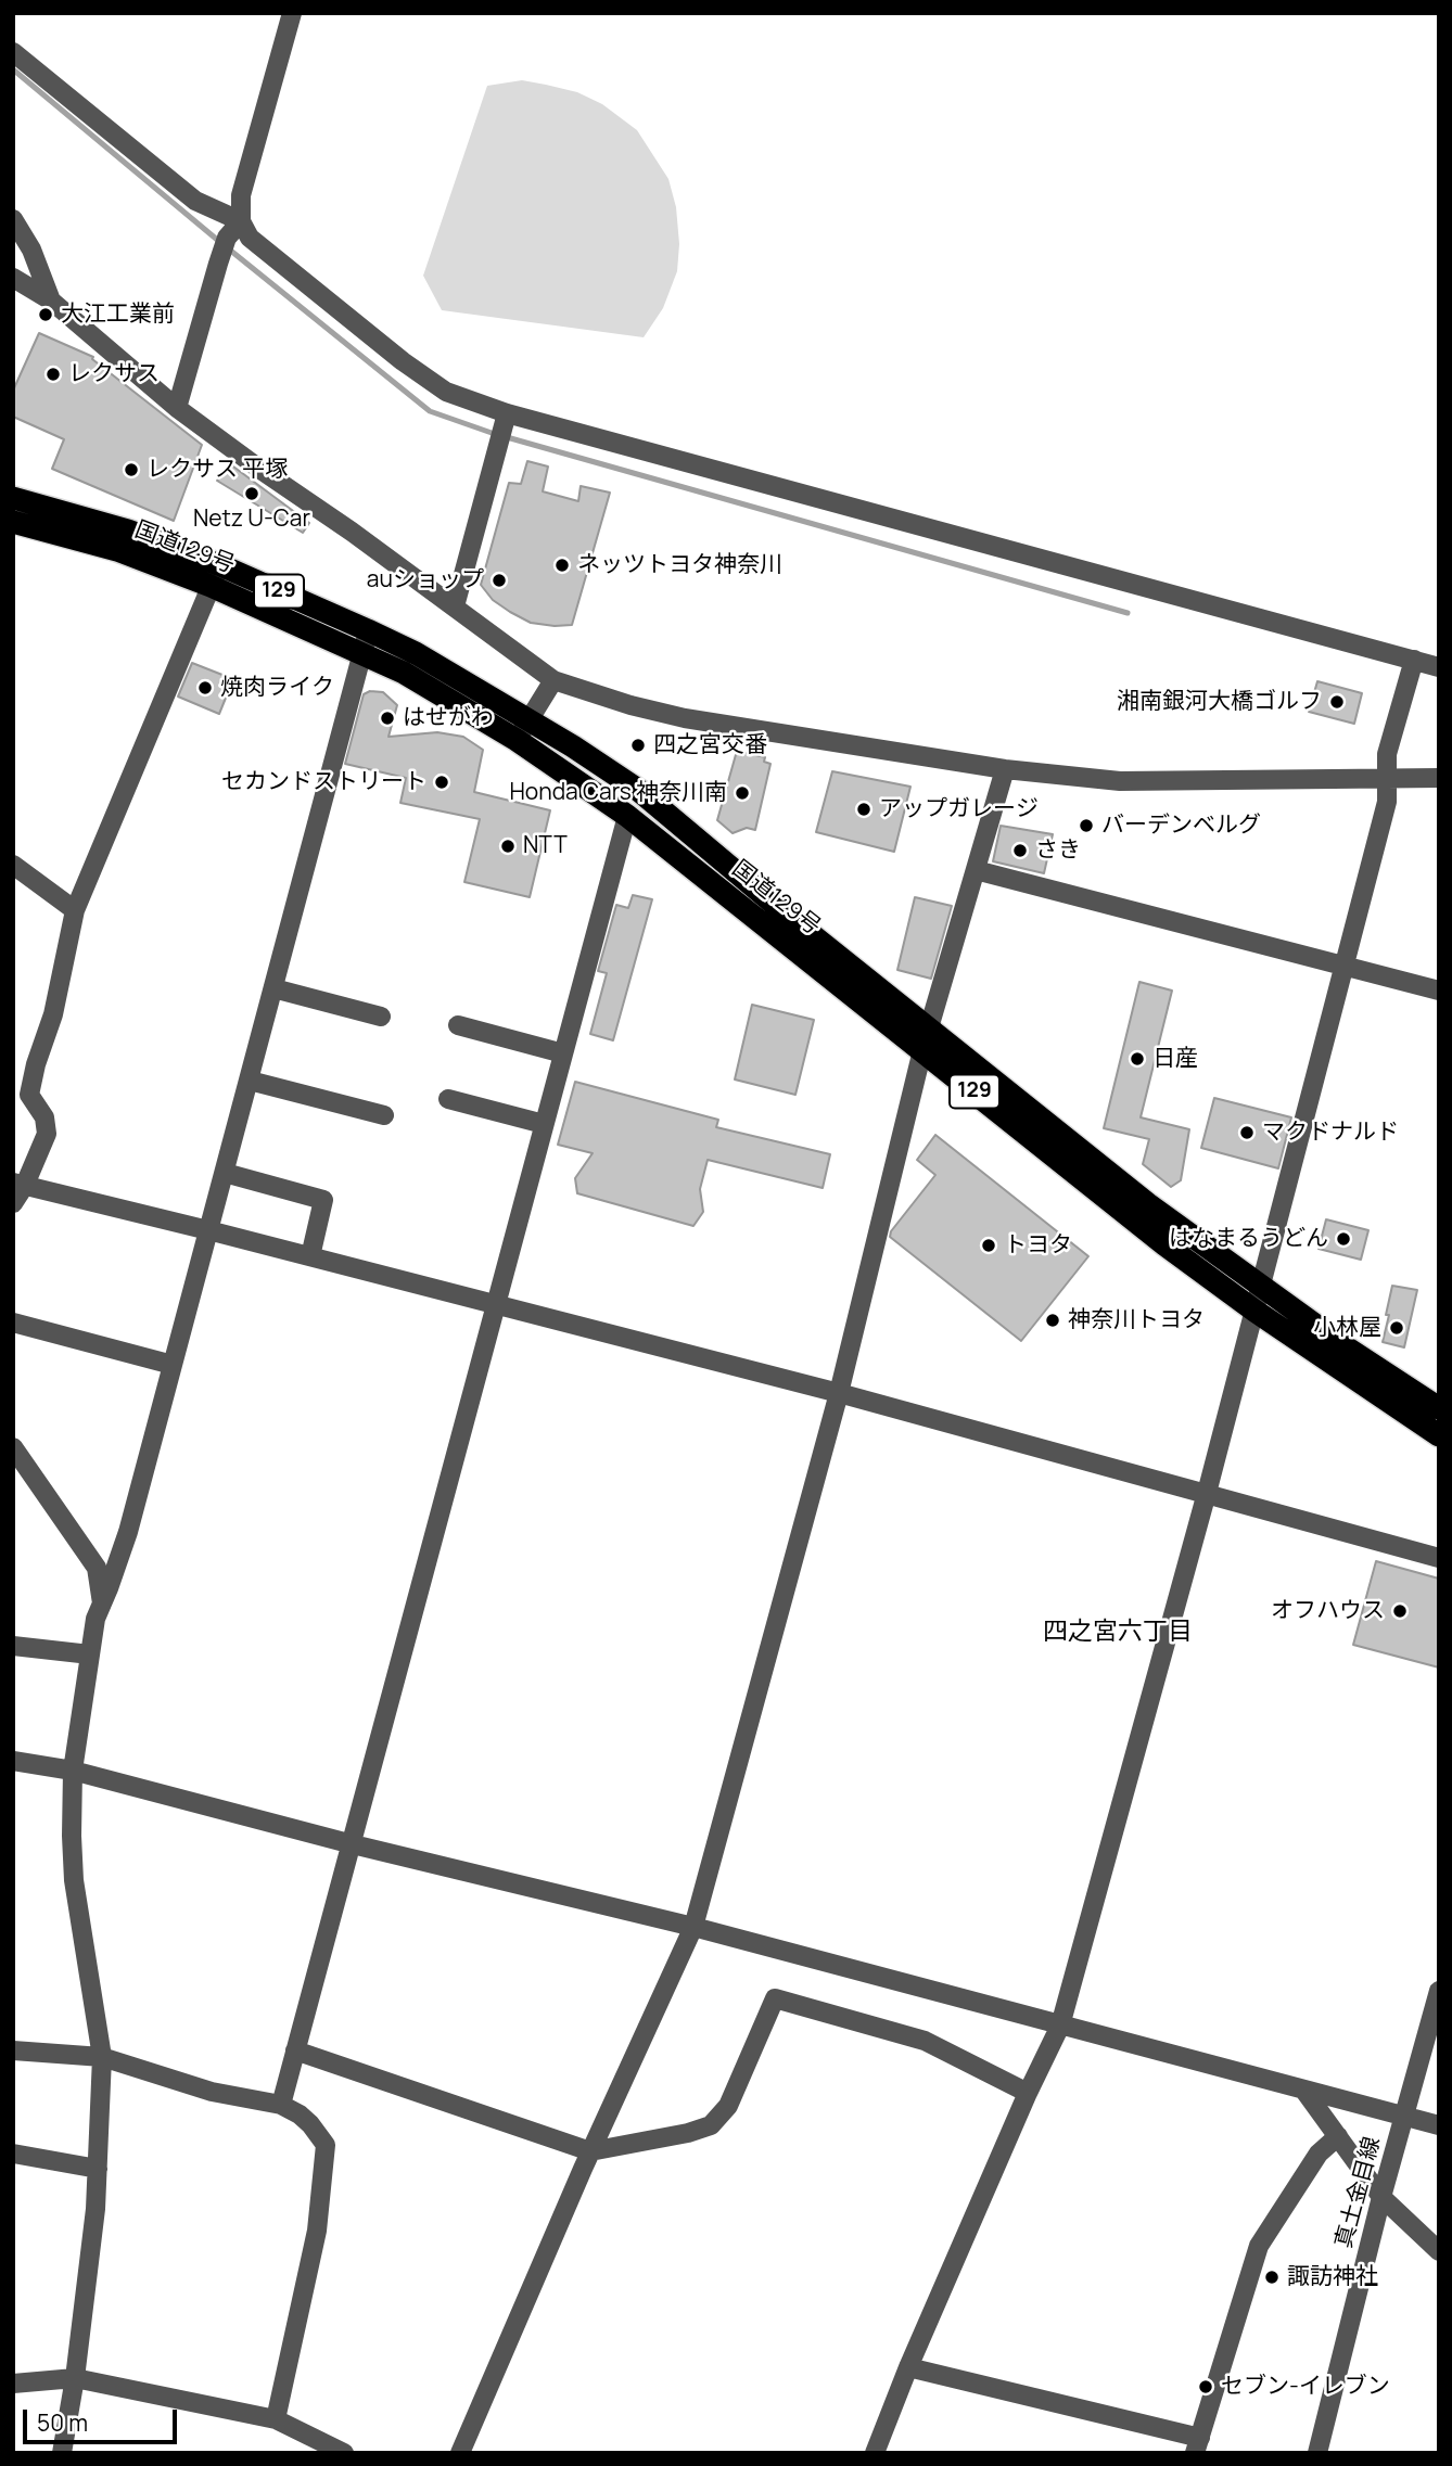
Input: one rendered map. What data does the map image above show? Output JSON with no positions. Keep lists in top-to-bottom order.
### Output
{
  "streets": {
    "highway": ["国道129号", "129"],
    "street": ["真土金目線"]
  },
  "districts": ["四之宮六丁目"],
  "places": [
    "大江工業前",
    "レクサス",
    "レクサス 平塚",
    "Netz U-Car",
    "ネッツトヨタ神奈川",
    "auショップ",
    "焼肉ライク",
    "湘南銀河大橋ゴルフ",
    "はせがわ",
    "四之宮交番",
    "セカンドストリート",
    "Honda Cars 神奈川南",
    "アップガレージ",
    "バーデンベルグ",
    "NTT",
    "さき",
    "日産",
    "マクドナルド",
    "はなまるうどん",
    "トヨタ",
    "神奈川トヨタ",
    "小林屋",
    "オフハウス",
    "諏訪神社",
    "セブン-イレブン"
  ],
  "scale_bar": "50 m"
}
